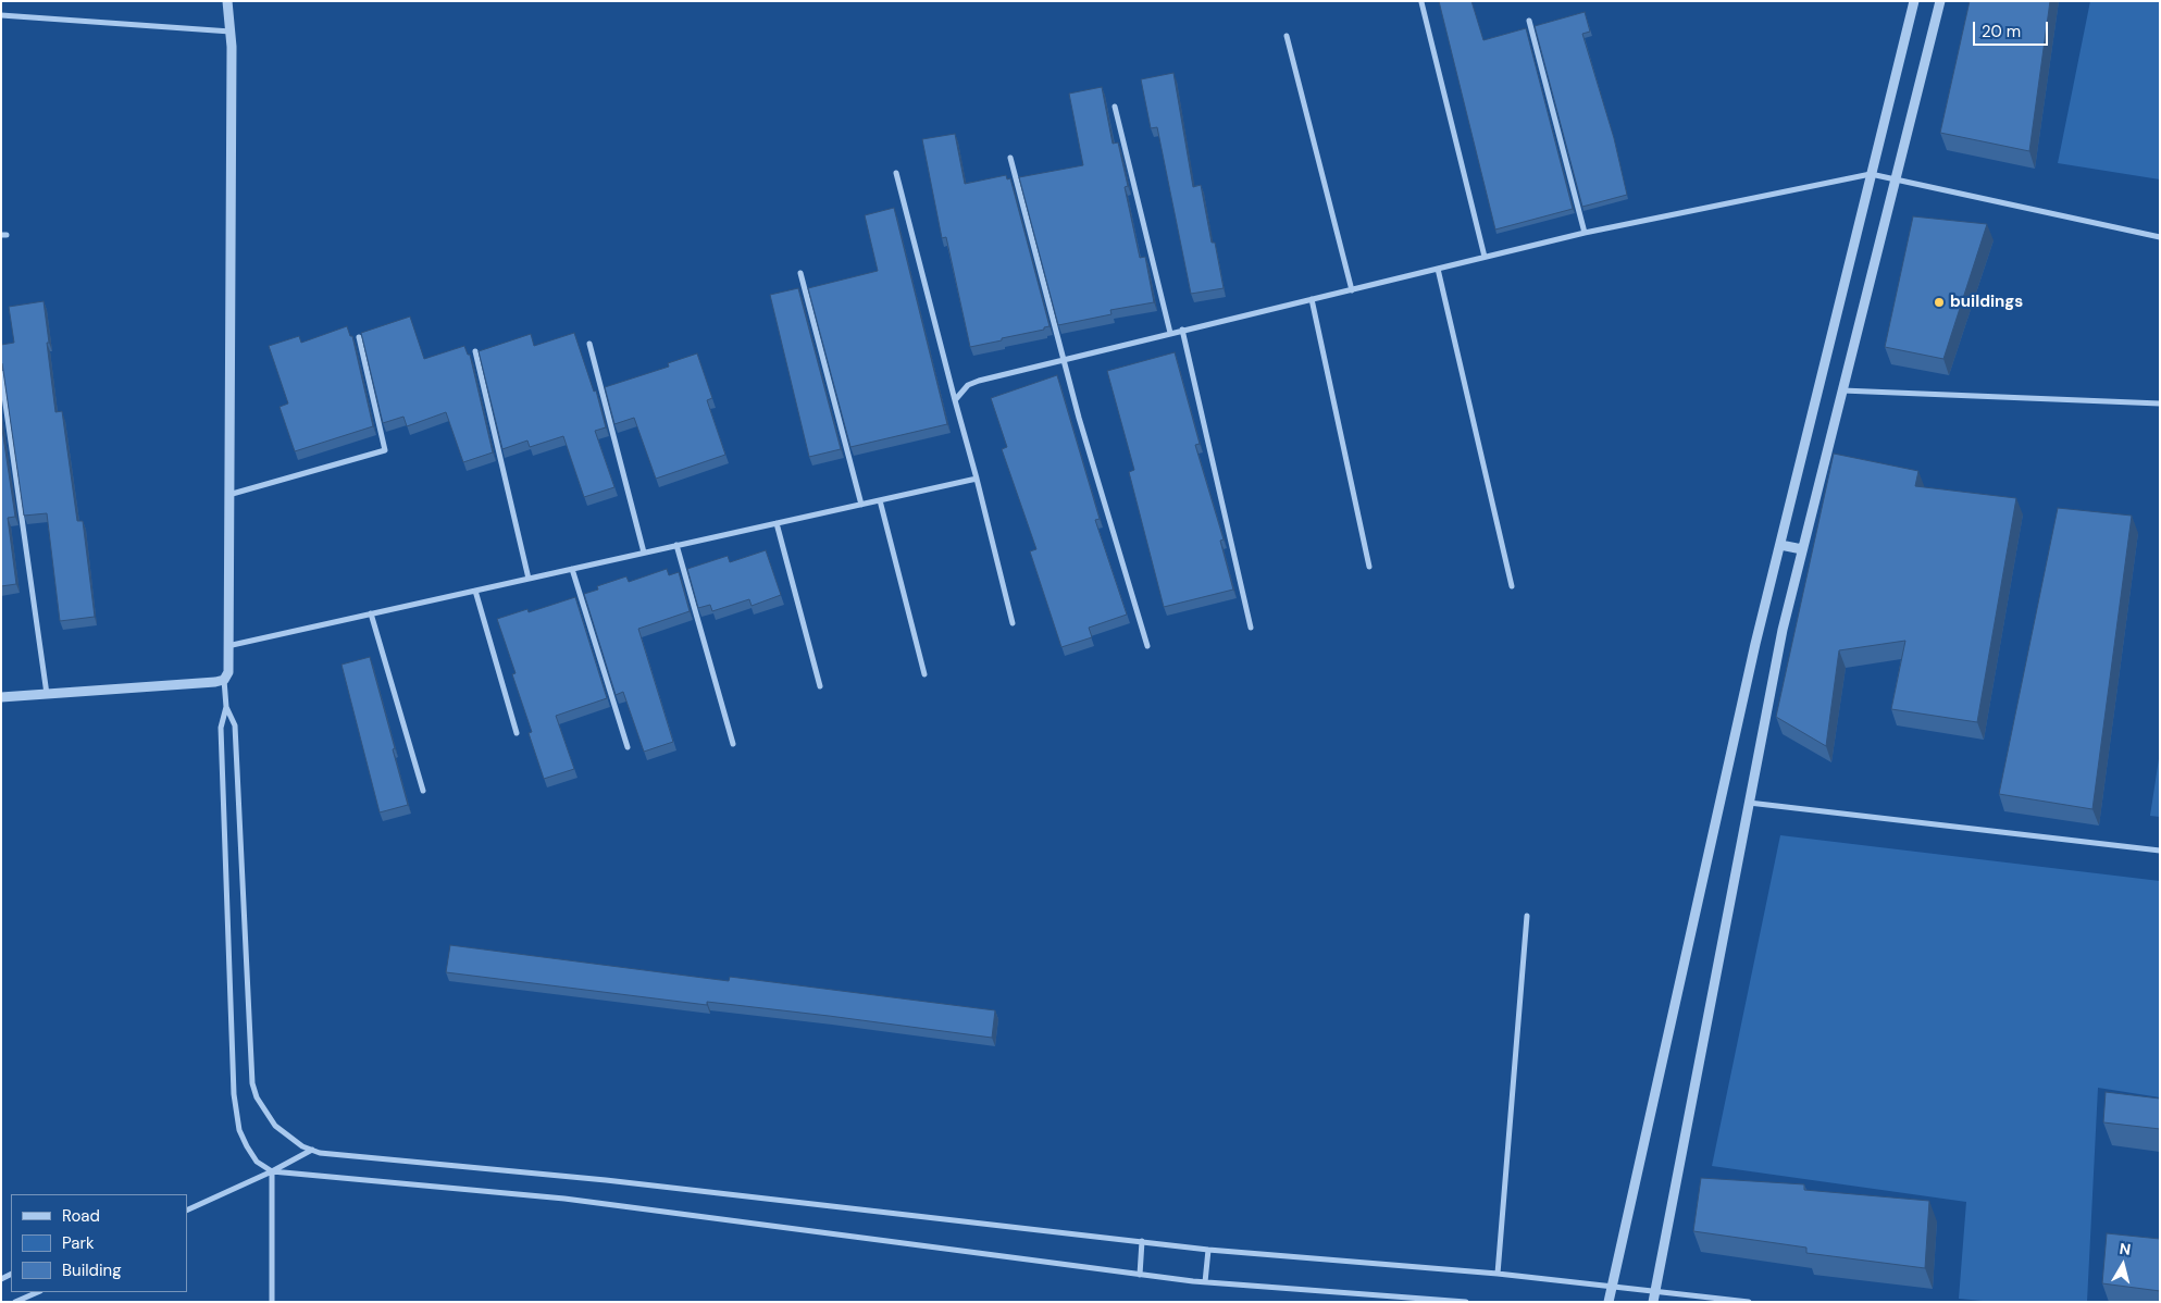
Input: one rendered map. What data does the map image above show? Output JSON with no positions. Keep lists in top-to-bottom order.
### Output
{
  "places": ["buildings"],
  "legend": ["Road", "Park", "Building"],
  "scale_bar": "20 m",
  "north": "top"
}
